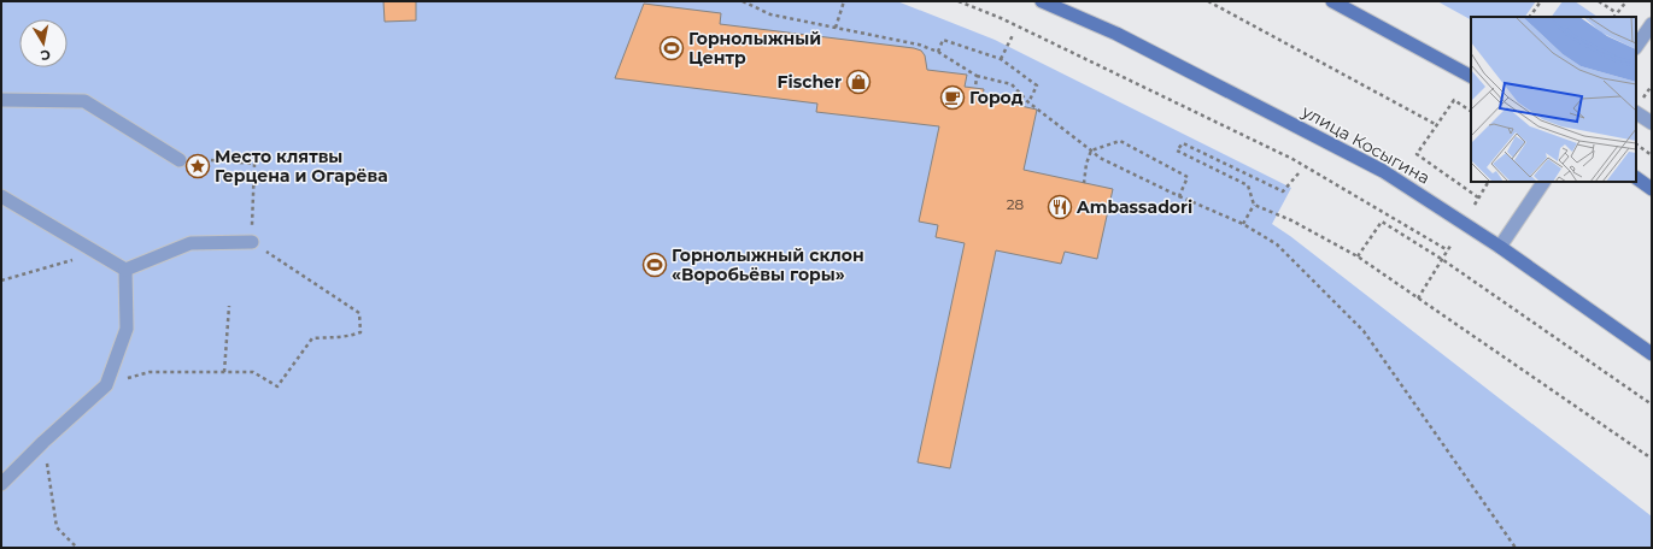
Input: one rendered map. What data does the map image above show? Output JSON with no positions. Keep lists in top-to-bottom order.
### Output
{
  "streets": {
    "main road": ["улица Косыгина"]
  },
  "places": {
    "sports": ["Горнолыжный Центр", "Горнолыжный склон «Воробьёвы горы»"],
    "shop": ["Fischer"],
    "cafe": ["Город"],
    "place": ["Место клятвы Герцена и Огарёва"],
    "restaurant": ["Ambassadori"]
  },
  "house_numbers": ["28"],
  "north": "bottom"
}
